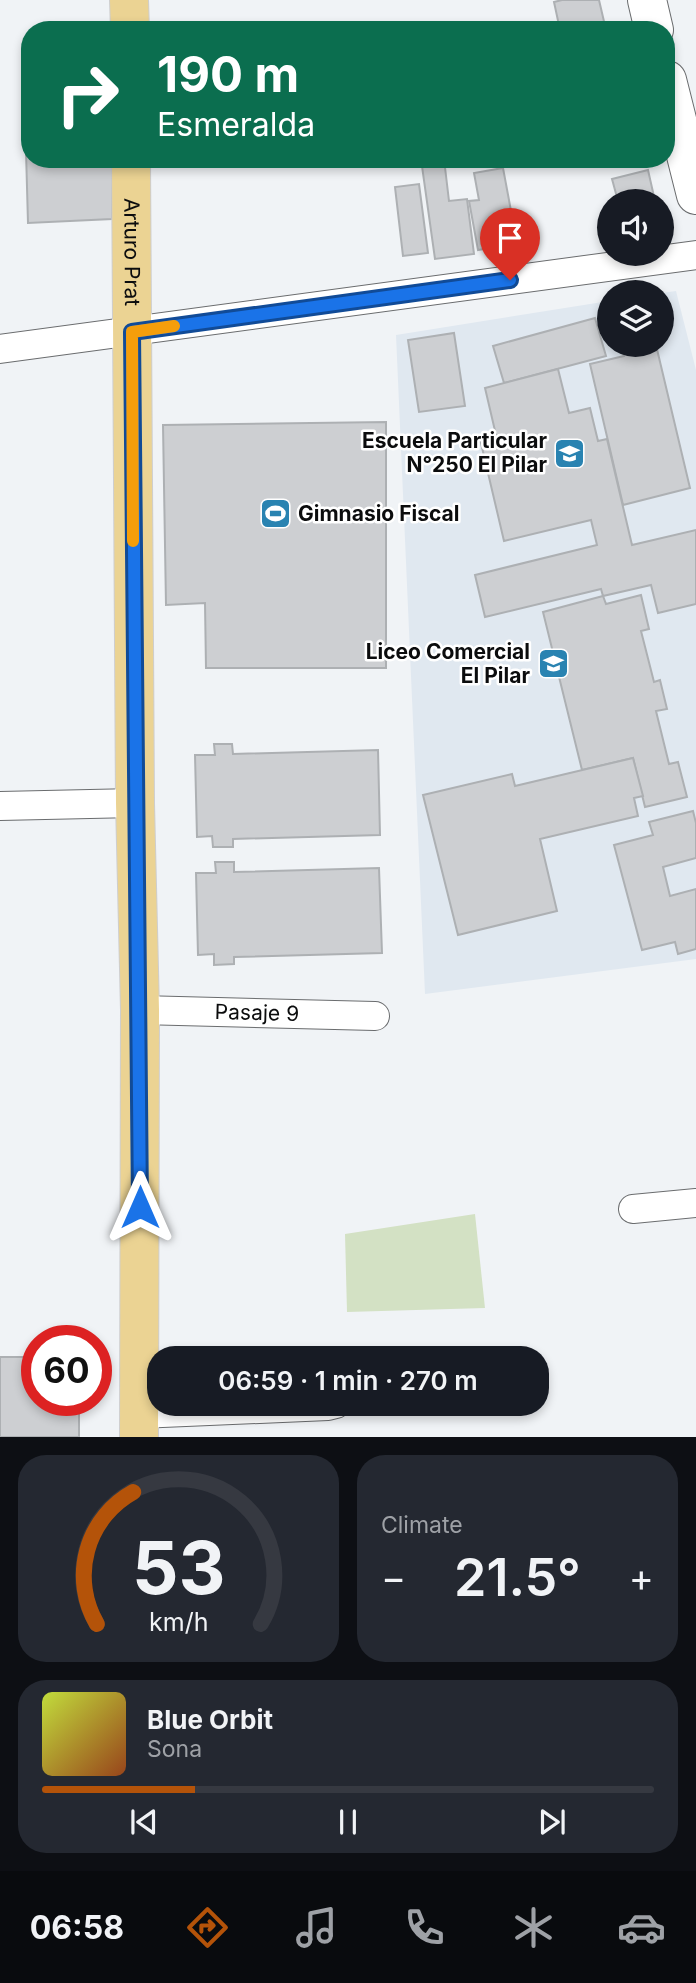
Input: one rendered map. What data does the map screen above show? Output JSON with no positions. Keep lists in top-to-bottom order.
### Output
{
  "streets": {
    "main road": ["Arturo Prat"],
    "street": ["Pasaje 9"]
  },
  "crossings": [
    ["Arturo Prat", "Pasaje 9"]
  ],
  "places": {
    "school or university": ["Escuela Particular N°250 El Pilar", "Liceo Comercial El Pilar"],
    "sports": ["Gimnasio Fiscal"]
  },
  "page": {
    "turn": ["190 m", "Esmeralda"],
    "limit": "60",
    "trip": "06:59 · 1 min · 270 m",
    "tile": "Climate",
    "heat": ["−", "21.5°", "+"],
    "song": ["Blue Orbit", "Sona"],
    "tabs": "06:58",
    "gauge": ["53", "km/h"]
  }
}
